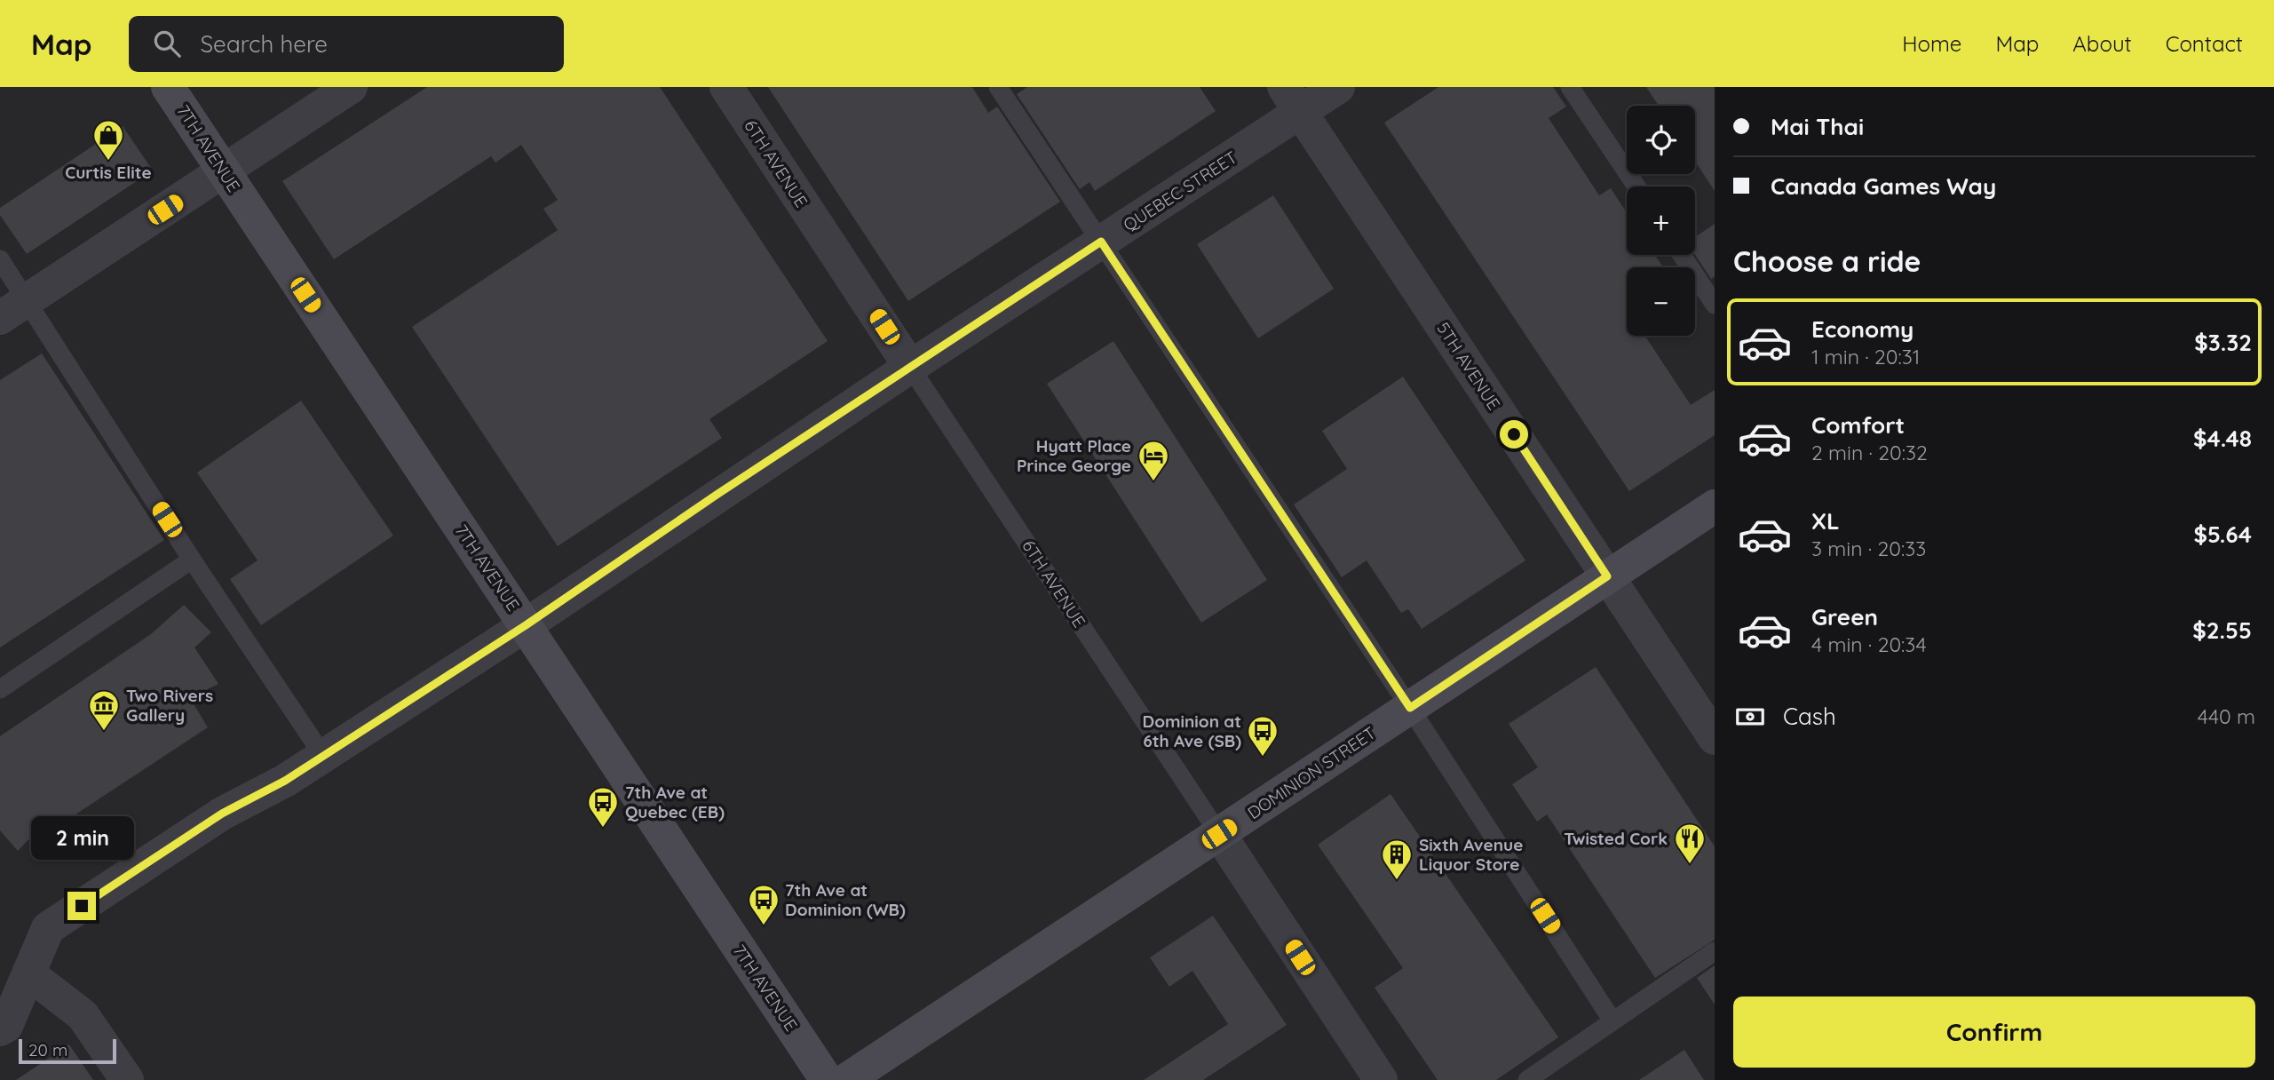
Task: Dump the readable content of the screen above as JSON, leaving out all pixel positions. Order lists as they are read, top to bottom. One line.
{"streets":{"street":["7TH AVENUE","6TH AVENUE","QUEBEC STREET","5TH AVENUE","DOMINION STREET"]},"crossings":[["7TH AVENUE","QUEBEC STREET"],["6TH AVENUE","QUEBEC STREET"],["6TH AVENUE","DOMINION STREET"],["QUEBEC STREET","5TH AVENUE"],["5TH AVENUE","DOMINION STREET"]],"places":{"shop":["Curtis Elite"],"hotel":["Hyatt Place Prince George"],"museum":["Two Rivers Gallery"],"bus stop":["Dominion at 6th Ave (SB)","7th Ave at Quebec (EB)","7th Ave at Dominion (WB)"],"restaurant":["Twisted Cork"],"building":["Sixth Avenue Liquor Store"]},"scale_bar":"20 m","page":{"header":"Map","search":"Search here","nav":["Home","Map","About","Contact"],"banner":["Mai Thai","Canada Games Way"],"map_buttons":["+","−"],"heading":"Choose a ride","list":[{"name":"Economy","note":"1 min · 20:31","value":"$3.32"},{"name":"Comfort","note":"2 min · 20:32","value":"$4.48"},{"name":"XL","note":"3 min · 20:33","value":"$5.64"},{"name":"Green","note":"4 min · 20:34","value":"$2.55"}],"pay":["Cash","440 m"],"bubble":"2 min","buttons":"Confirm","scale":"20 m"}}
